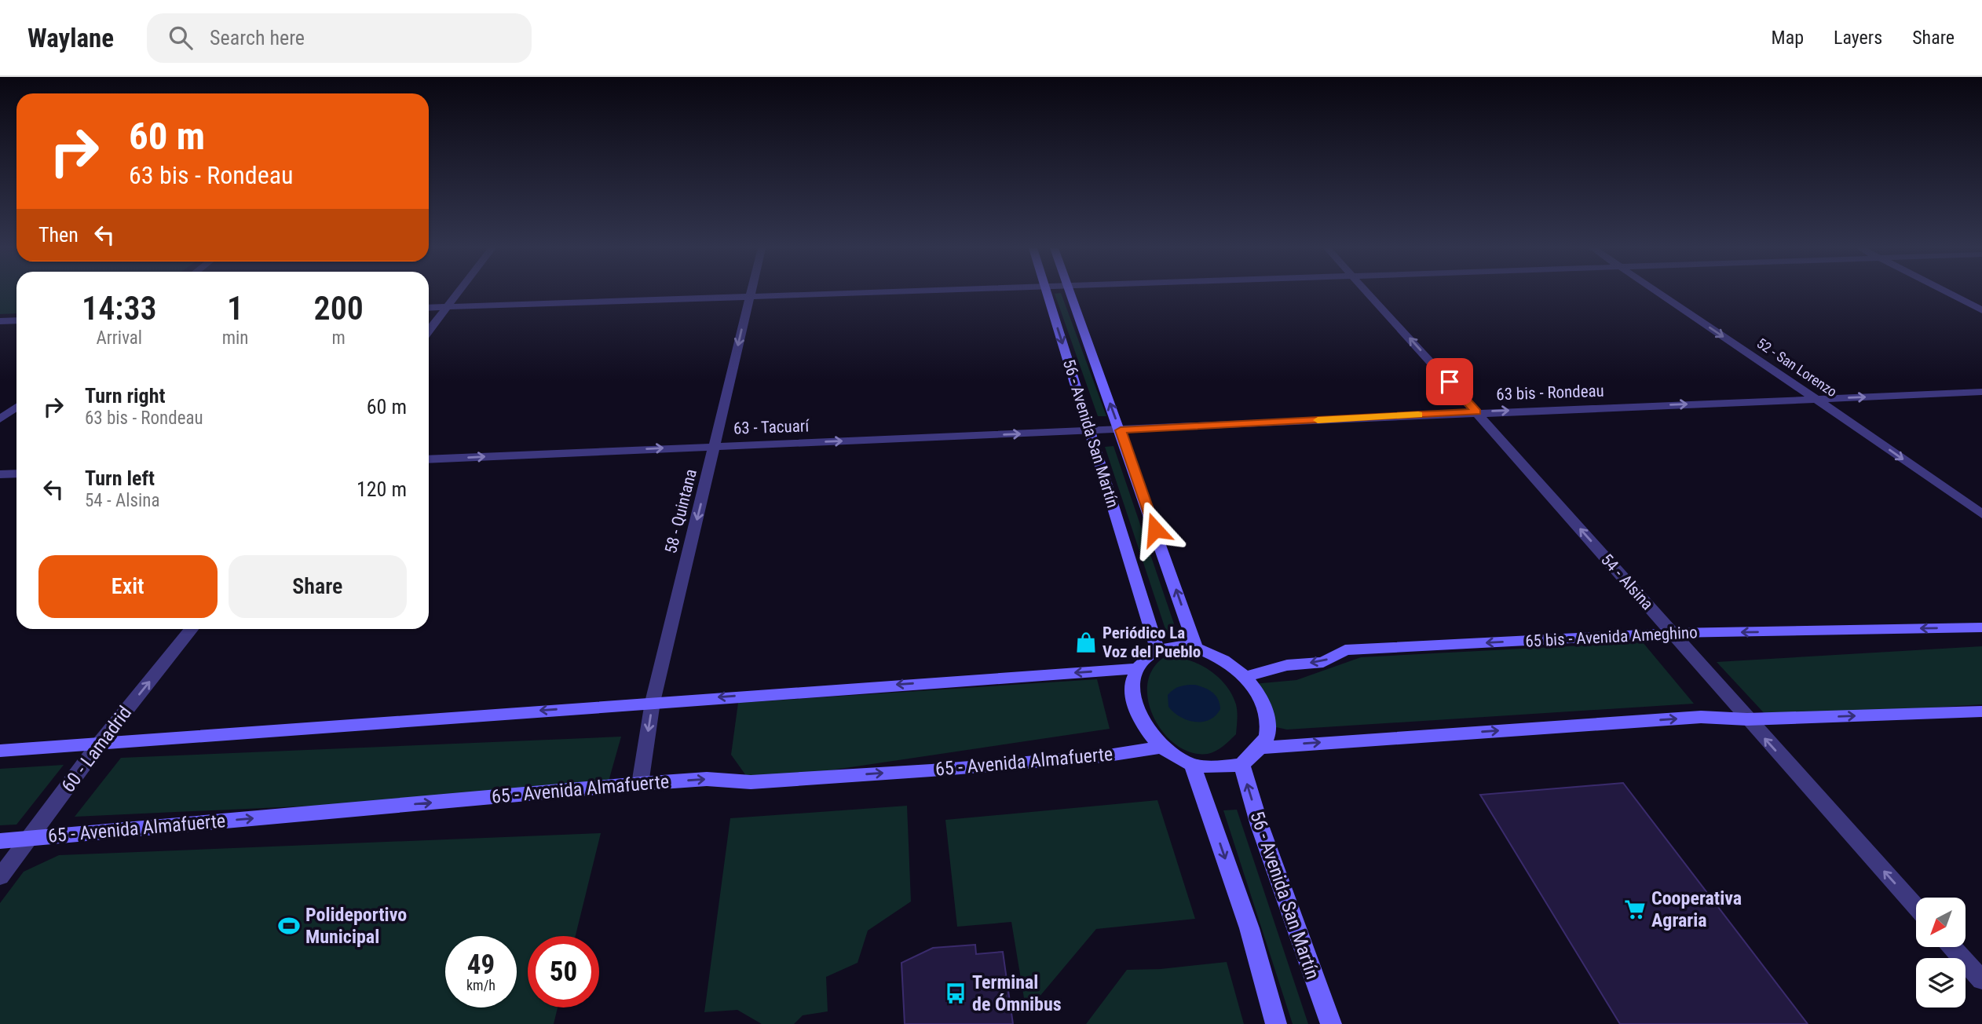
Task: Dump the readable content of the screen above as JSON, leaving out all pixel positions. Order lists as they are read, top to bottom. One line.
{"streets":{"main road":["56 - Avenida San Martín","65 bis - Avenida Ameghino","65 - Avenida Almafuerte"],"street":["52 - San Lorenzo","63 bis - Rondeau","63 - Tacuarí","58 - Quintana","54 - Alsina","60 - Lamadrid"]},"crossings":[["52 - San Lorenzo","63 bis - Rondeau"],["63 bis - Rondeau","63 - Tacuarí"],["63 bis - Rondeau","56 - Avenida San Martín"],["63 bis - Rondeau","54 - Alsina"],["63 - Tacuarí","56 - Avenida San Martín"],["63 - Tacuarí","58 - Quintana"],["56 - Avenida San Martín","65 bis - Avenida Ameghino"],["56 - Avenida San Martín","65 - Avenida Almafuerte"],["58 - Quintana","65 - Avenida Almafuerte"],["54 - Alsina","65 bis - Avenida Ameghino"],["65 bis - Avenida Ameghino","65 - Avenida Almafuerte"],["60 - Lamadrid","65 - Avenida Almafuerte"]],"one_way":["52 - San Lorenzo","63 bis - Rondeau","63 - Tacuarí","58 - Quintana","54 - Alsina","60 - Lamadrid"],"places":{"shop":["Periódico La Voz del Pueblo"],"supermarket":["Cooperativa Agraria"],"sports":["Polideportivo Municipal"],"bus stop":["Terminal de Ómnibus"]},"north":"bottom left","page":{"header":"Waylane","search":"Search here","nav":["Map","Layers","Share"],"turn":["60 m","63 bis - Rondeau"],"then":"Then","eta":["14:33","Arrival","1","min","200","m"],"list":[{"name":"Turn right","note":"63 bis - Rondeau","value":"60 m"},{"name":"Turn left","note":"54 - Alsina","value":"120 m"}],"buttons":["Exit","Share"],"speed":"49 km/h","limit":"50"}}
